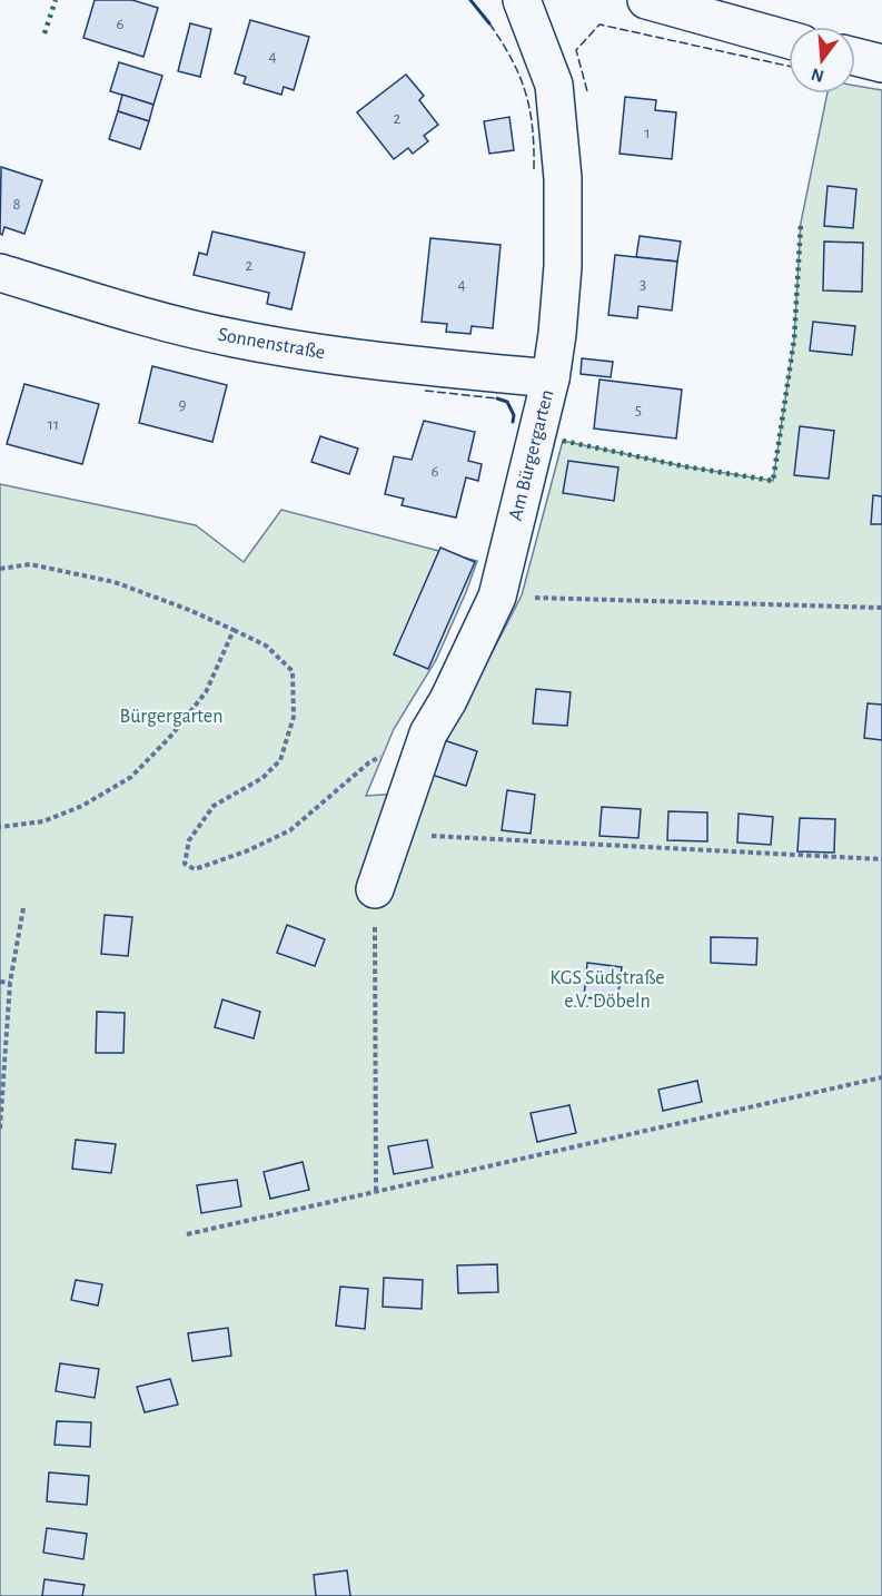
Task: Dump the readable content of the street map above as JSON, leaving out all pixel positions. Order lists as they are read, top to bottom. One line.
{"streets":{"street":["Sonnenstraße","Am Bürgergarten"]},"crossings":[["Sonnenstraße","Am Bürgergarten"]],"parks":["Bürgergarten","KGS Südstraße e.V. Döbeln"],"house_numbers":["6","4","2","1","8","2","4","3","9","5","11","6"],"north":"bottom"}
